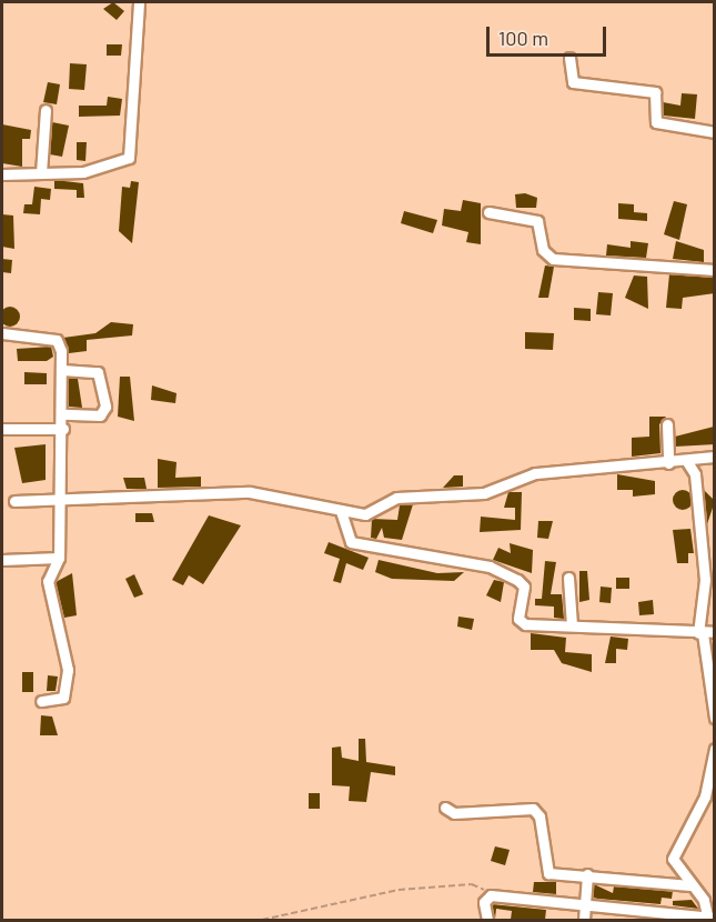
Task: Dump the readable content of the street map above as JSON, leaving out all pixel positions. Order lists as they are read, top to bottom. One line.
{"scale_bar":"100 m"}
